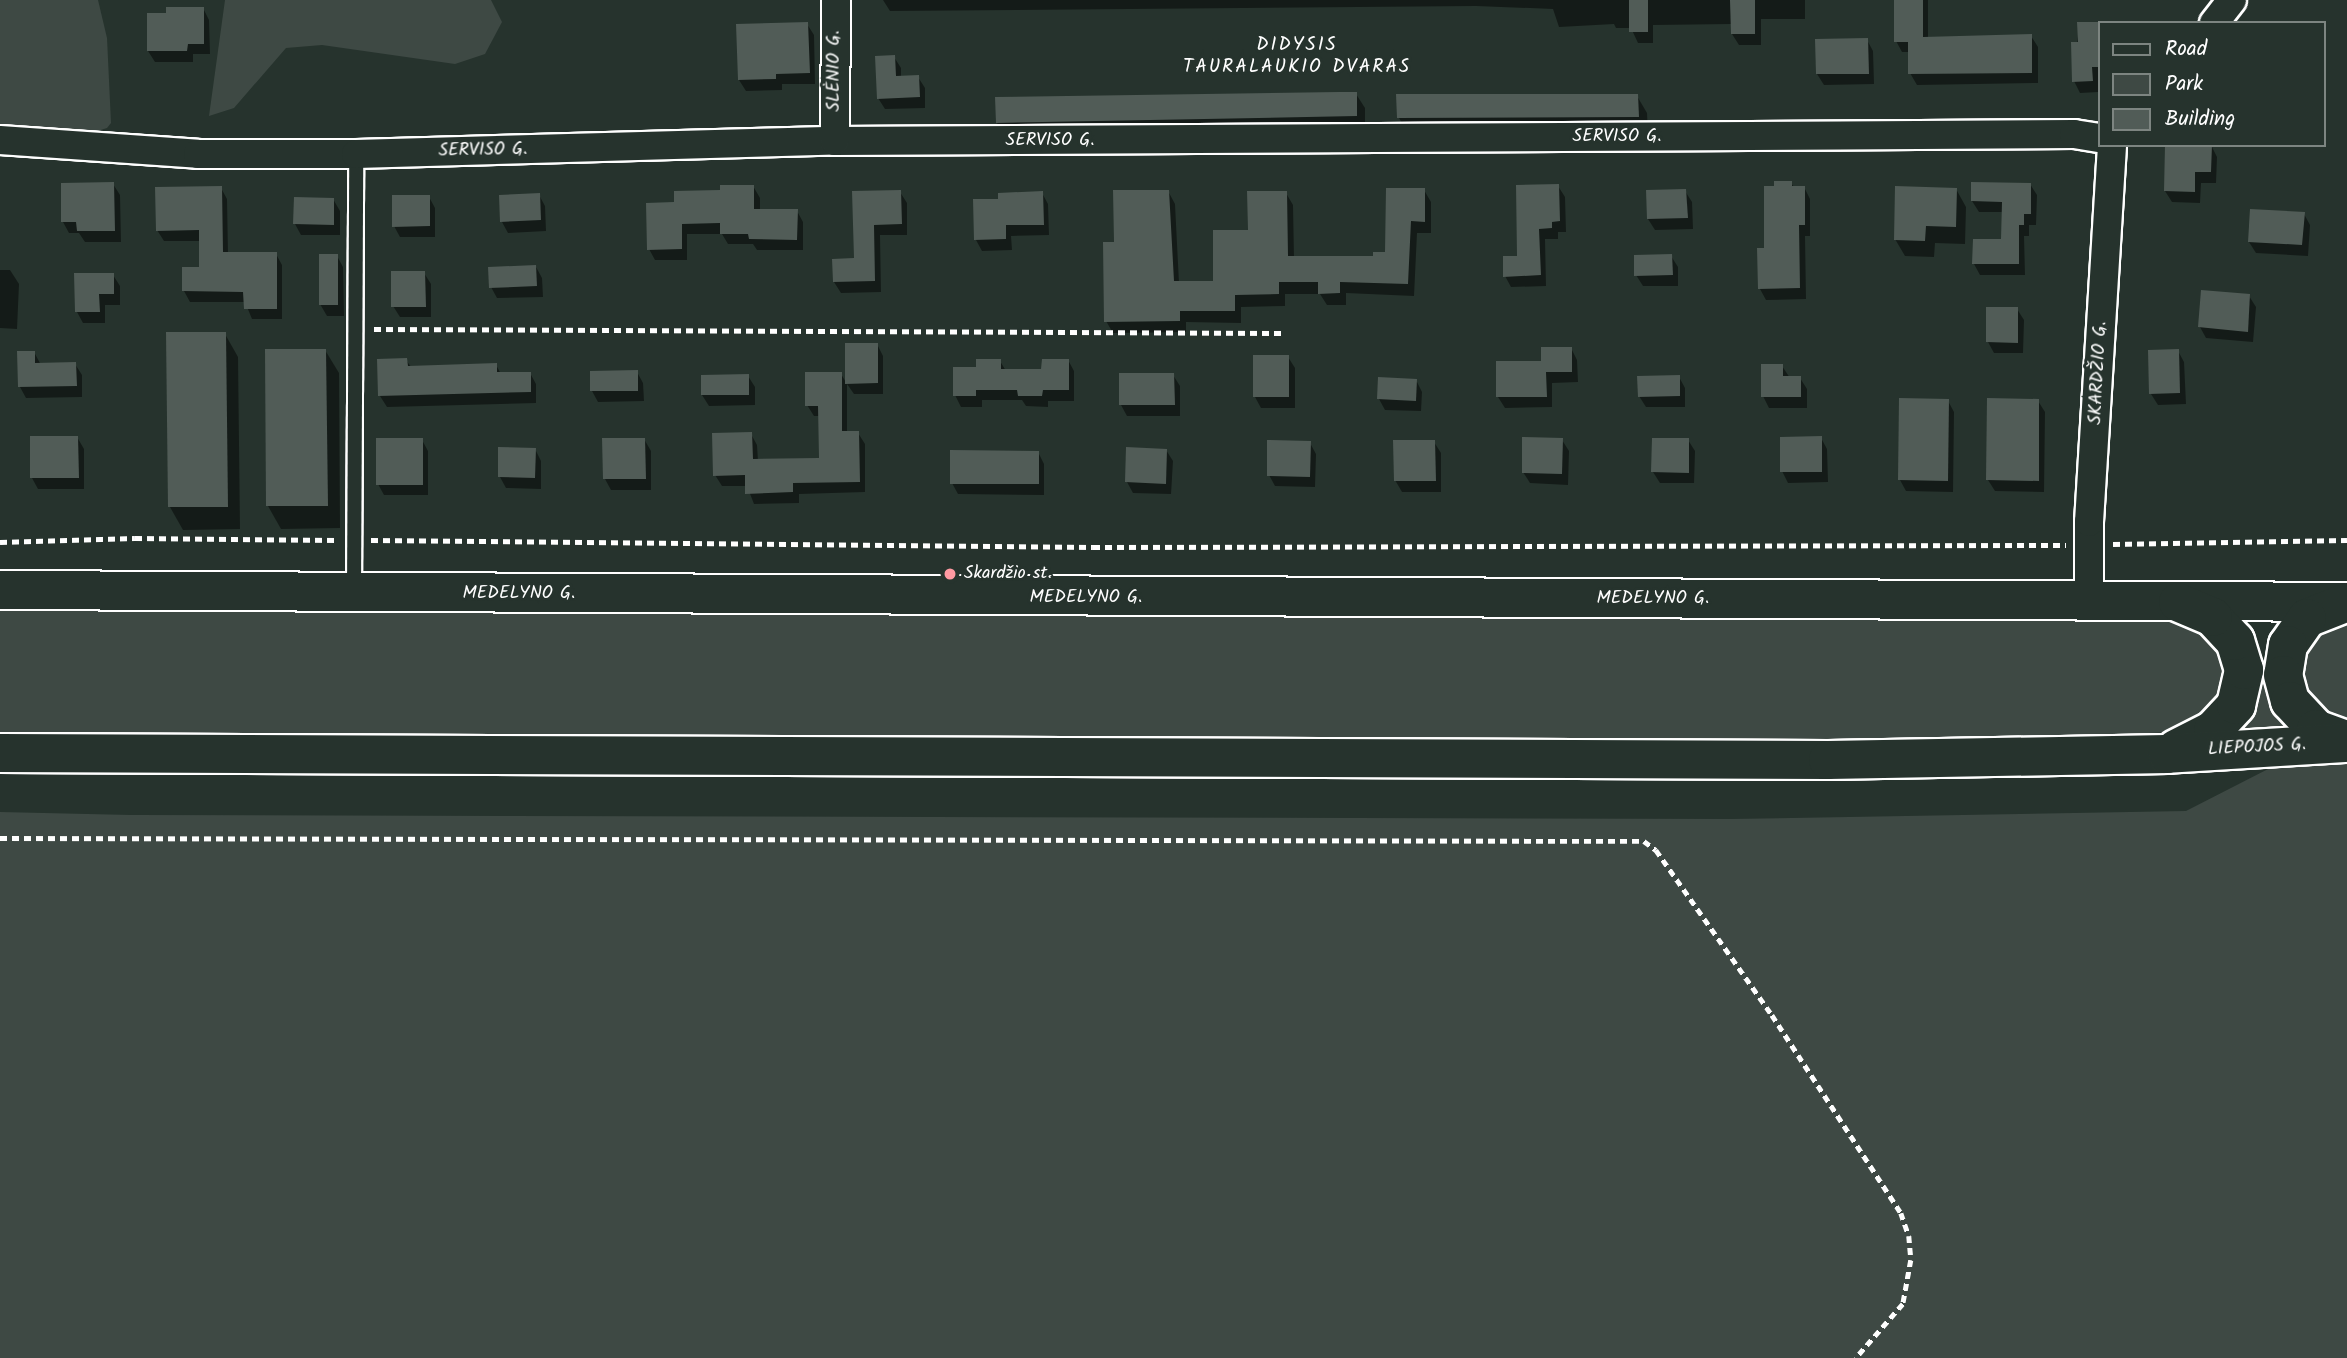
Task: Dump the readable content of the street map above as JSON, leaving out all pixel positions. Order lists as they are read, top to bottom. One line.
{"streets":{"main road":["MEDELYNO G.","LIEPOJOS G."],"street":["SLĖNIO G.","SERVISO G.","SKARDŽIO G."]},"crossings":[["SLĖNIO G.","SERVISO G."],["SKARDŽIO G.","MEDELYNO G."]],"districts":["DIDYSIS TAURALAUKIO DVARAS"],"places":["Skardžio st."],"legend":["Road","Park","Building"]}
